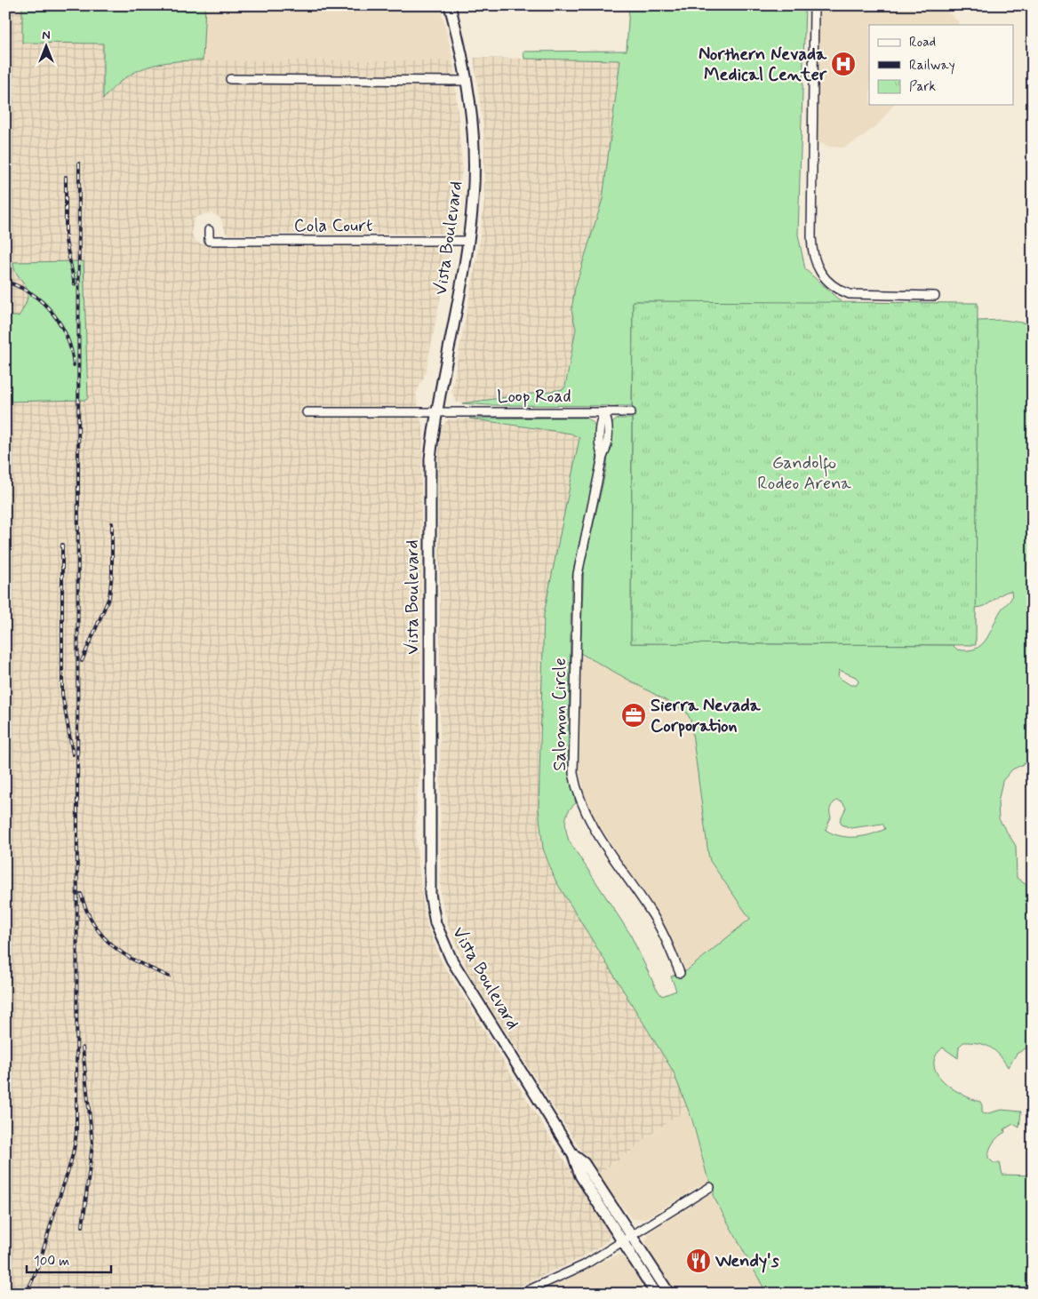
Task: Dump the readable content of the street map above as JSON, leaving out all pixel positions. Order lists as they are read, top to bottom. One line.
{"streets":{"main road":["Vista Boulevard"],"street":["Cola Court","Loop Road","Salomon Circle"]},"crossings":[["Cola Court","Vista Boulevard"],["Vista Boulevard","Loop Road"],["Loop Road","Salomon Circle"]],"parks":["Gandolfo Rodeo Arena"],"places":{"hospital":["Northern Nevada Medical Center"],"office":["Sierra Nevada Corporation"],"restaurant":["Wendy's"]},"legend":["Road","Railway","Park"],"scale_bar":"100 m","north":"top"}
